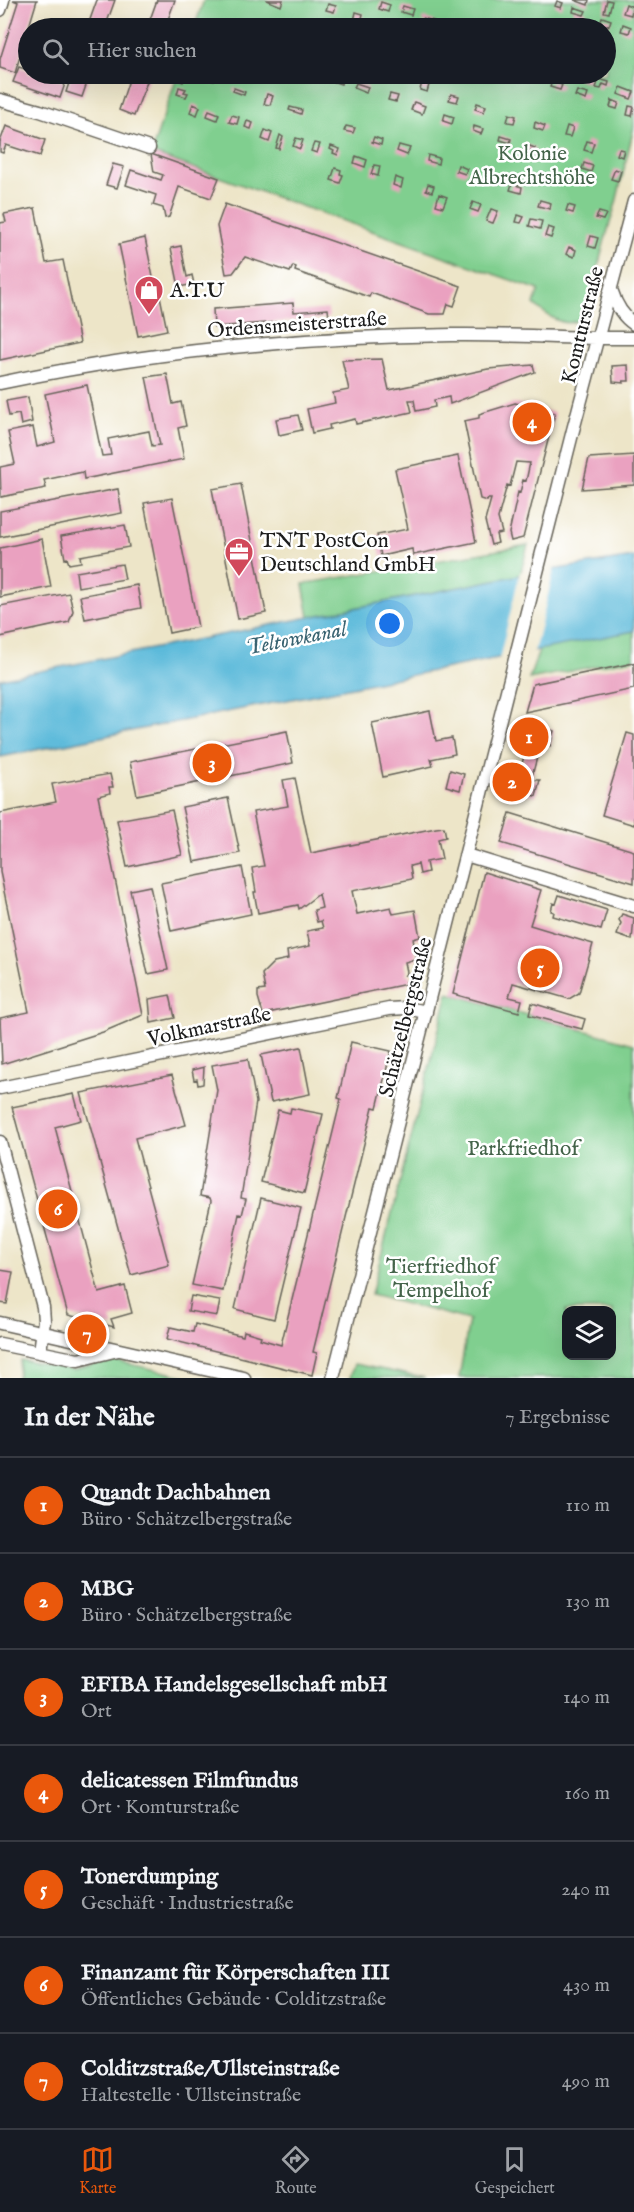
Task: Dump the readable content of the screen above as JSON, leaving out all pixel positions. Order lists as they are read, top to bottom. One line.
{"streets":{"street":["Ordensmeisterstraße","Komturstraße","Schätzelbergstraße","Volkmarstraße"]},"crossings":[["Ordensmeisterstraße","Komturstraße"],["Komturstraße","Schätzelbergstraße"],["Schätzelbergstraße","Volkmarstraße"]],"water":["Teltowkanal"],"parks":["Kolonie Albrechtshöhe","Parkfriedhof","Tierfriedhof Tempelhof"],"places":{"shop":["A.T.U"],"office":["TNT PostCon Deutschland GmbH"]},"page":{"search":"Hier suchen","pins":["4","1","3","2","5","6","7"],"heading":["In der Nähe","7 Ergebnisse"],"list":[{"mark":"1","name":"Quandt Dachbahnen","note":"Büro · Schätzelbergstraße","value":"110 m"},{"mark":"2","name":"MBG","note":"Büro · Schätzelbergstraße","value":"130 m"},{"mark":"3","name":"EFIBA Handelsgesellschaft mbH","note":"Ort","value":"140 m"},{"mark":"4","name":"delicatessen Filmfundus","note":"Ort · Komturstraße","value":"160 m"},{"mark":"5","name":"Tonerdumping","note":"Geschäft · Industriestraße","value":"240 m"},{"mark":"6","name":"Finanzamt für Körperschaften III","note":"Öffentliches Gebäude · Colditzstraße","value":"430 m"},{"mark":"7","name":"Colditzstraße/Ullsteinstraße","note":"Haltestelle · Ullsteinstraße","value":"490 m"}],"nav":["Karte","Route","Gespeichert"]}}
